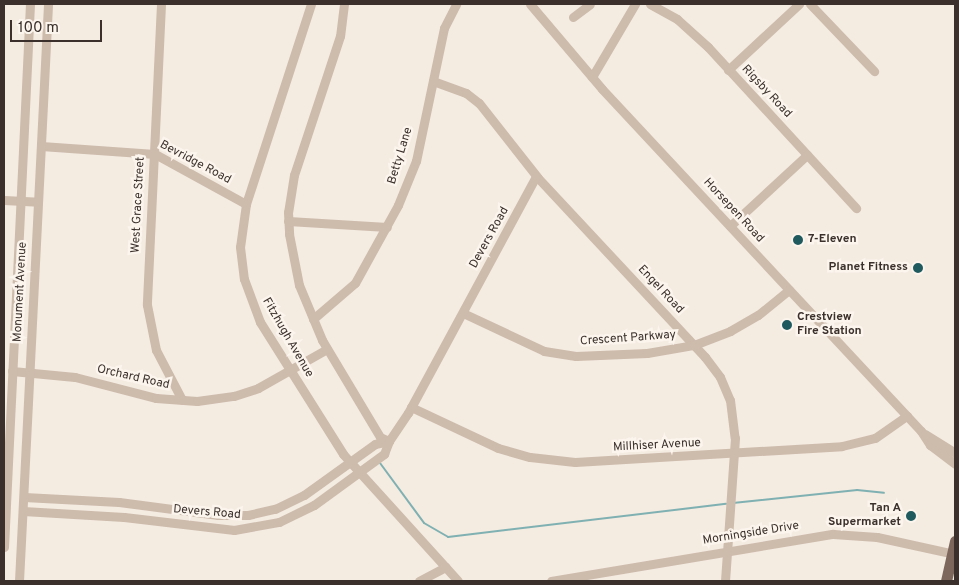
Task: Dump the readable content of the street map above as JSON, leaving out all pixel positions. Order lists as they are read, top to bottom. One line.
{"streets":{"street":["Rigsby Road","Betty Lane","Bevridge Road","West Grace Street","Horsepen Road","Devers Road","Engel Road","Monument Avenue","Fitzhugh Avenue","Crescent Parkway","Orchard Road","Millhiser Avenue","Morningside Drive"]},"crossings":[["Betty Lane","Engel Road"],["Bevridge Road","West Grace Street"],["Bevridge Road","Monument Avenue"],["Bevridge Road","Fitzhugh Avenue"],["West Grace Street","Orchard Road"],["Horsepen Road","Crescent Parkway"],["Horsepen Road","Millhiser Avenue"],["Devers Road","Engel Road"],["Devers Road","Monument Avenue"],["Devers Road","Fitzhugh Avenue"],["Devers Road","Crescent Parkway"],["Devers Road","Millhiser Avenue"],["Engel Road","Crescent Parkway"],["Engel Road","Millhiser Avenue"],["Engel Road","Morningside Drive"],["Monument Avenue","Orchard Road"],["Fitzhugh Avenue","Orchard Road"]],"places":["7-Eleven","Planet Fitness","Crestview Fire Station","Tan A Supermarket"],"scale_bar":"100 m"}
